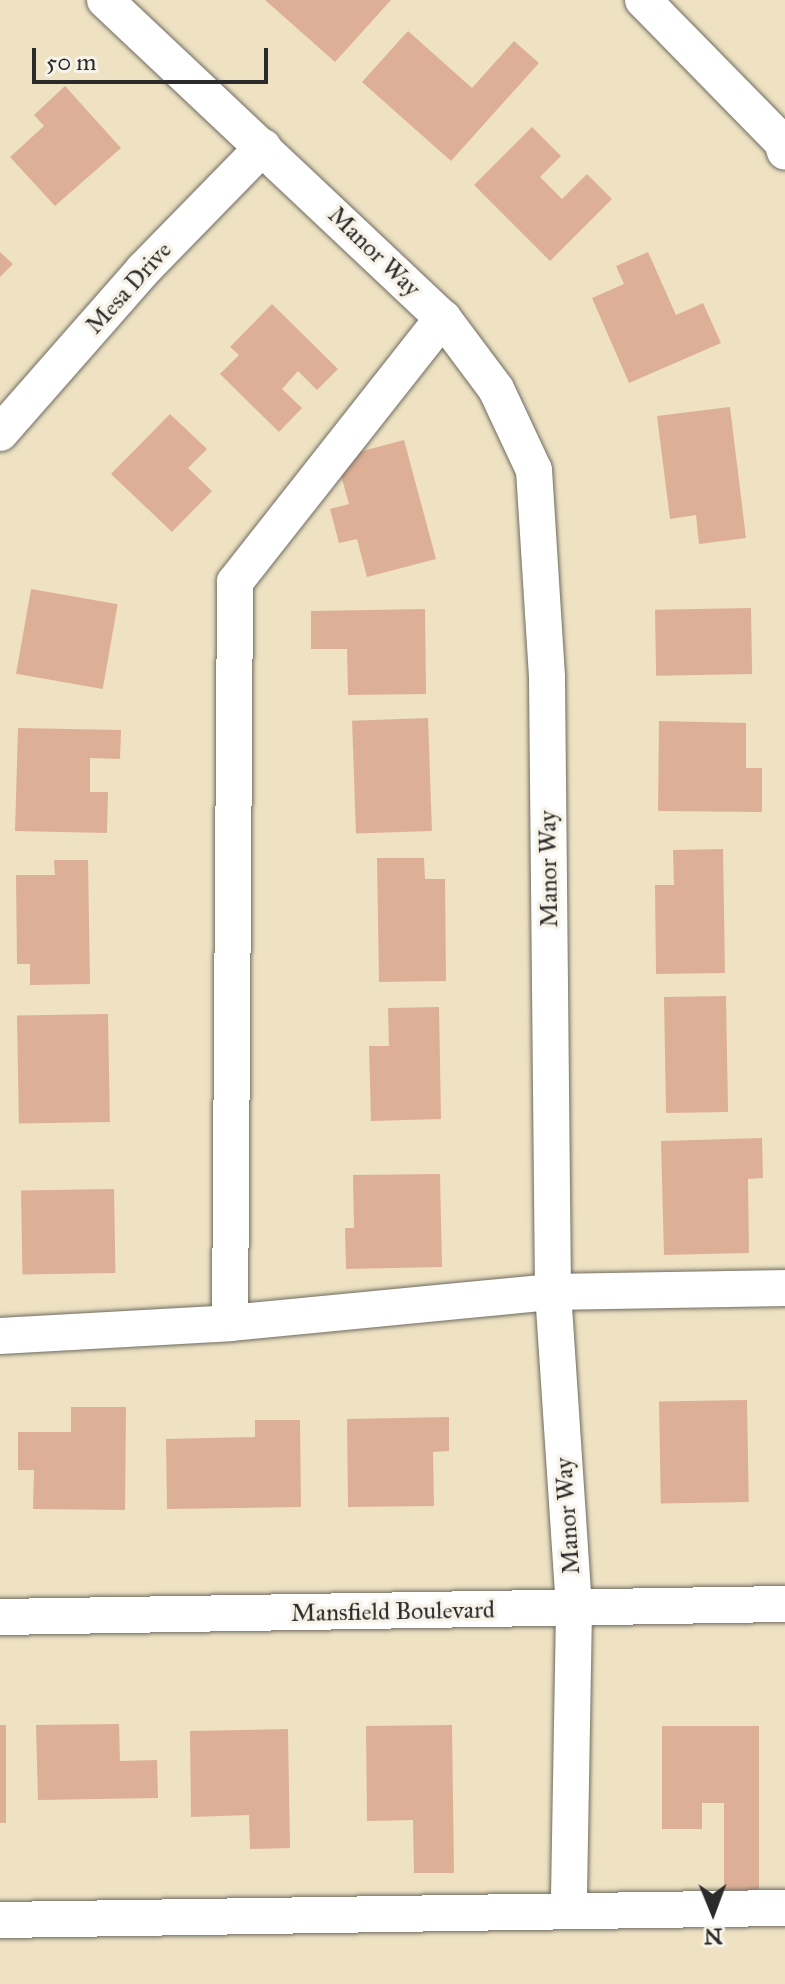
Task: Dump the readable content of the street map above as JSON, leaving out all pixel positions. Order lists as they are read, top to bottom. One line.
{"streets":{"street":["Manor Way","Mesa Drive","Mansfield Boulevard"]},"crossings":[["Manor Way","Mesa Drive"],["Manor Way","Mansfield Boulevard"]],"scale_bar":"50 m","north":"bottom"}
